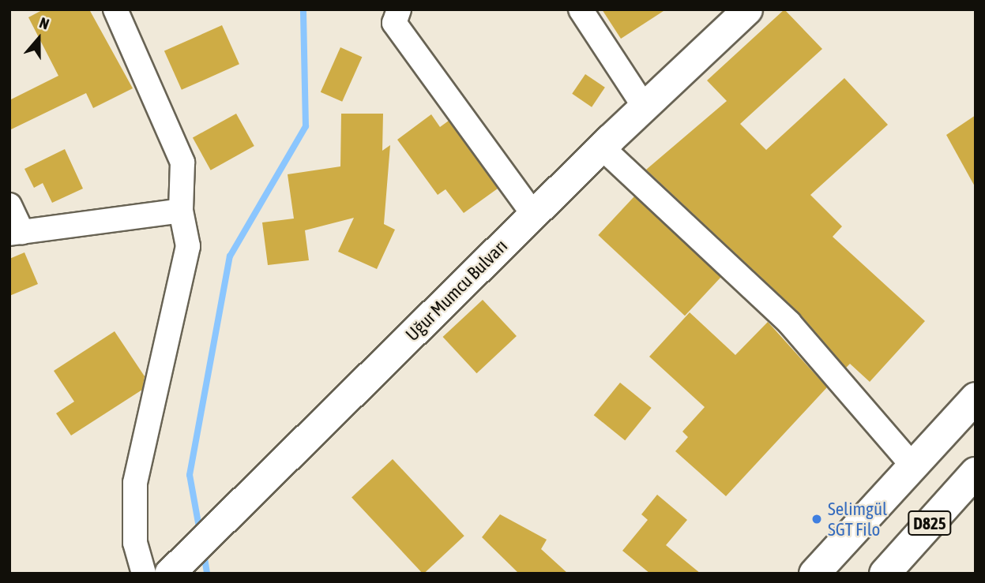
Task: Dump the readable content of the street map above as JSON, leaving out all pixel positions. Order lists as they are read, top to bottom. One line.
{"streets":{"highway":["D825"],"street":["Uğur Mumcu Bulvarı"]},"places":["Selimgül SGT Filo"],"north":"top"}
